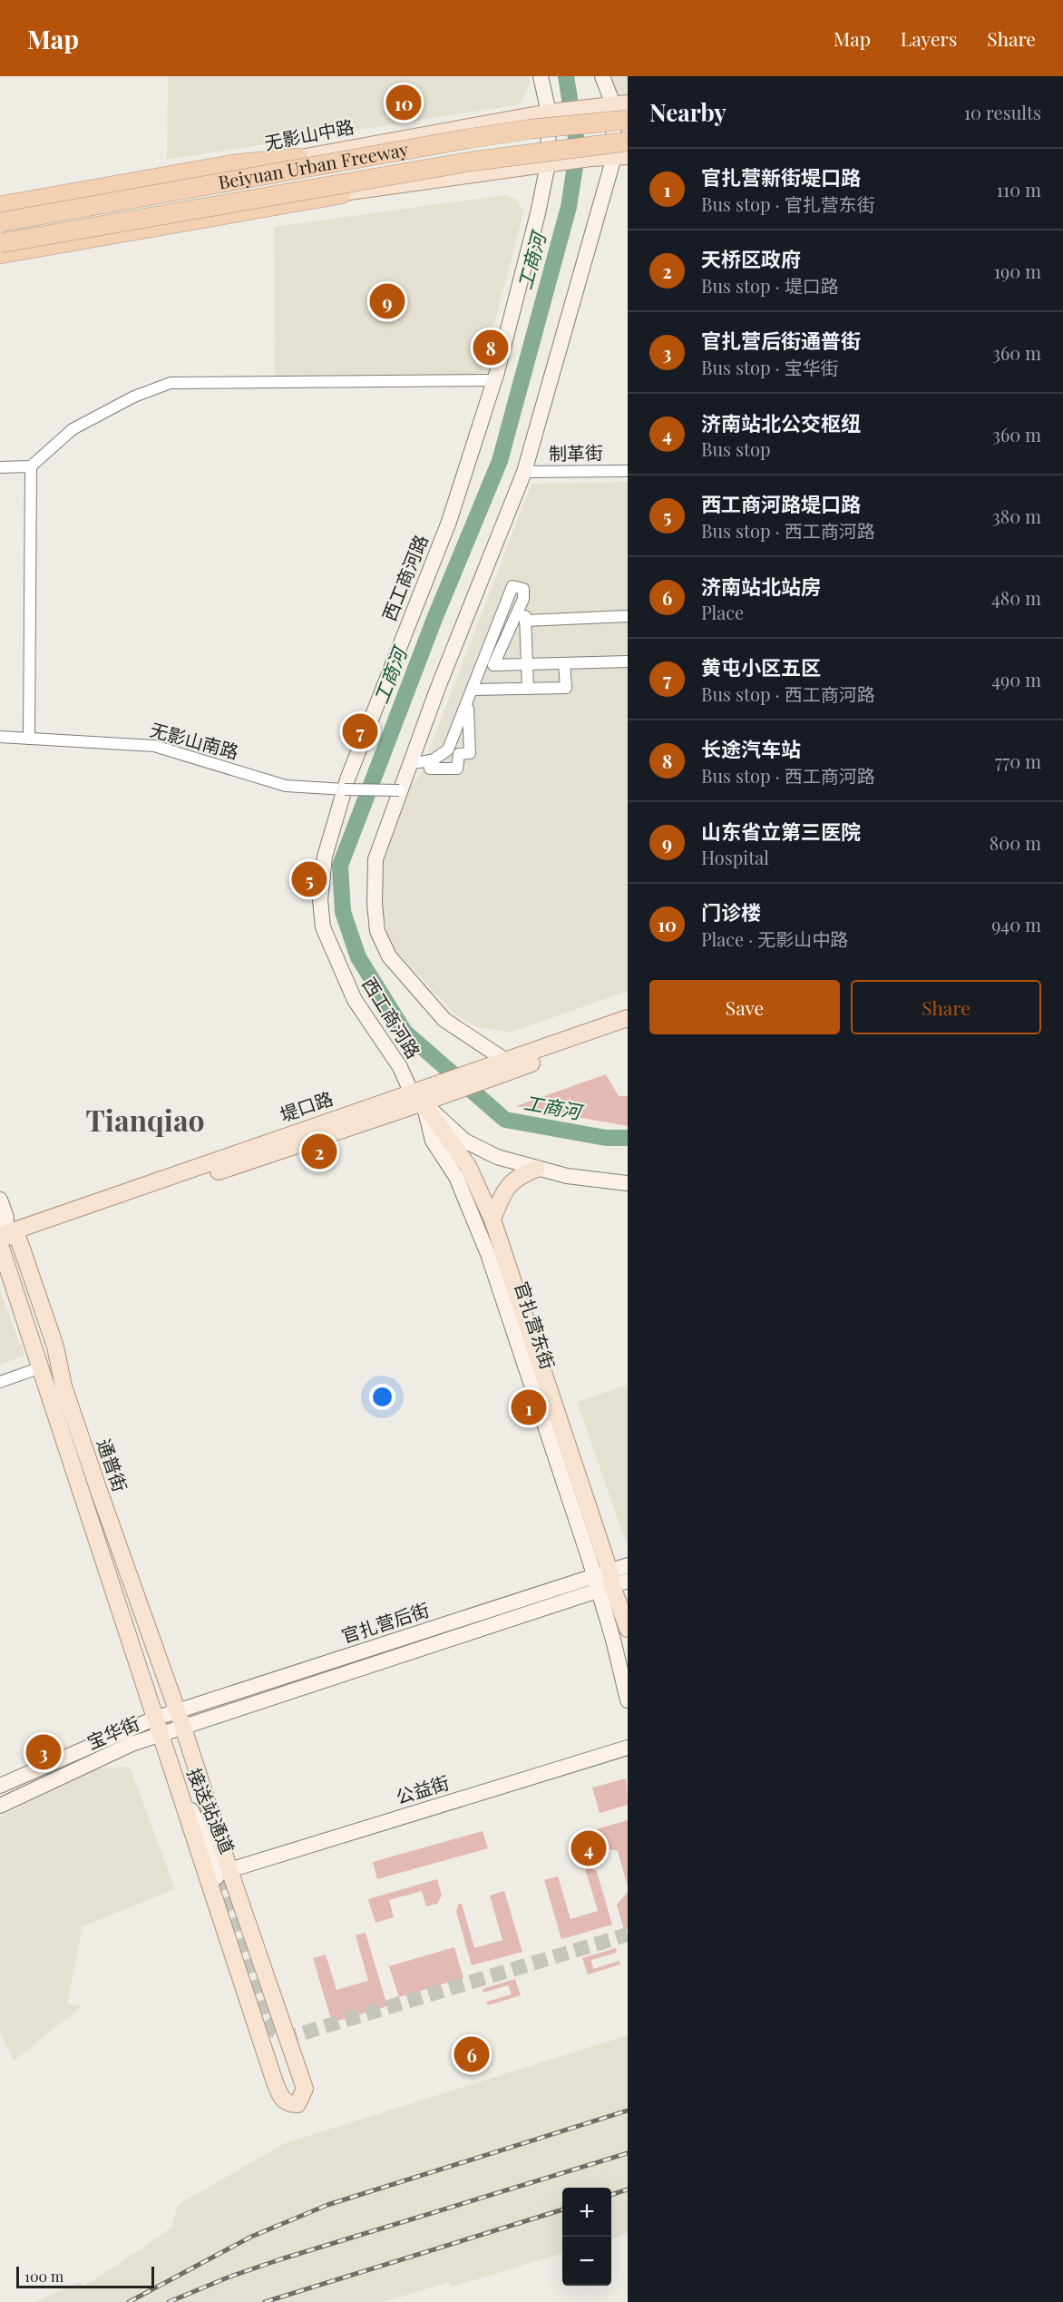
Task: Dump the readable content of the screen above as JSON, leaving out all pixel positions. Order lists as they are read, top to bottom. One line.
{"streets":{"highway":["Beiyuan Urban Freeway"],"main road":["无影山中路","西工商河路","堤口路","官扎营东街","通普街","官扎营后街","宝华街","公益街","接送站通道"],"street":["制革街","无影山南路"]},"crossings":[["无影山中路","西工商河路"],["制革街","西工商河路"],["西工商河路","无影山南路"],["西工商河路","堤口路"],["西工商河路","官扎营东街"],["堤口路","官扎营东街"],["堤口路","通普街"],["官扎营东街","官扎营后街"],["通普街","官扎营后街"],["通普街","宝华街"],["通普街","公益街"],["通普街","接送站通道"],["官扎营后街","宝华街"],["公益街","接送站通道"]],"districts":["Tianqiao"],"water":["工商河"],"scale_bar":"100 m","page":{"header":"Map","nav":["Map","Layers","Share"],"heading":["Nearby","10 results"],"pins":["10","9","8","7","5","2","1","3","4","6"],"list":[{"mark":"1","name":"官扎营新街堤口路","note":"Bus stop · 官扎营东街","value":"110 m"},{"mark":"2","name":"天桥区政府","note":"Bus stop · 堤口路","value":"190 m"},{"mark":"3","name":"官扎营后街通普街","note":"Bus stop · 宝华街","value":"360 m"},{"mark":"4","name":"济南站北公交枢纽","note":"Bus stop","value":"360 m"},{"mark":"5","name":"西工商河路堤口路","note":"Bus stop · 西工商河路","value":"380 m"},{"mark":"6","name":"济南站北站房","note":"Place","value":"480 m"},{"mark":"7","name":"黄屯小区五区","note":"Bus stop · 西工商河路","value":"490 m"},{"mark":"8","name":"长途汽车站","note":"Bus stop · 西工商河路","value":"770 m"},{"mark":"9","name":"山东省立第三医院","note":"Hospital","value":"800 m"},{"mark":"10","name":"门诊楼","note":"Place · 无影山中路","value":"940 m"}],"buttons":["Save","Share"],"map_buttons":["+","−"],"scale":"100 m"}}
